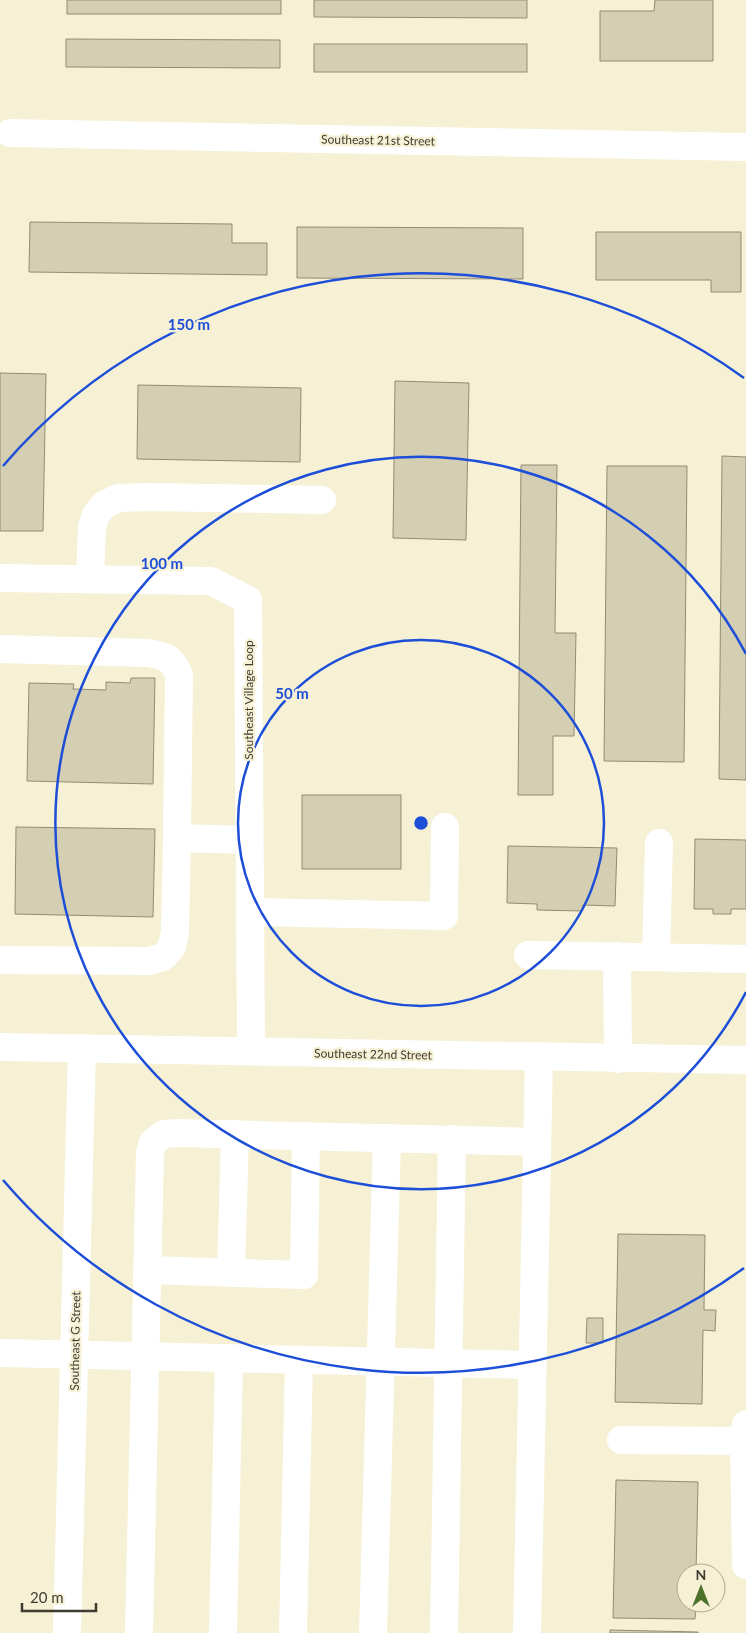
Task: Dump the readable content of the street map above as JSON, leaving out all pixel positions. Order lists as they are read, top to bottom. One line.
{"streets":{"street":["Southeast 21st Street","Southeast Village Loop","Southeast 22nd Street","Southeast G Street"]},"crossings":[["Southeast Village Loop","Southeast 22nd Street"],["Southeast 22nd Street","Southeast G Street"]],"scale_bar":"20 m","north":"top","rings":["150 m","100 m","50 m"]}
